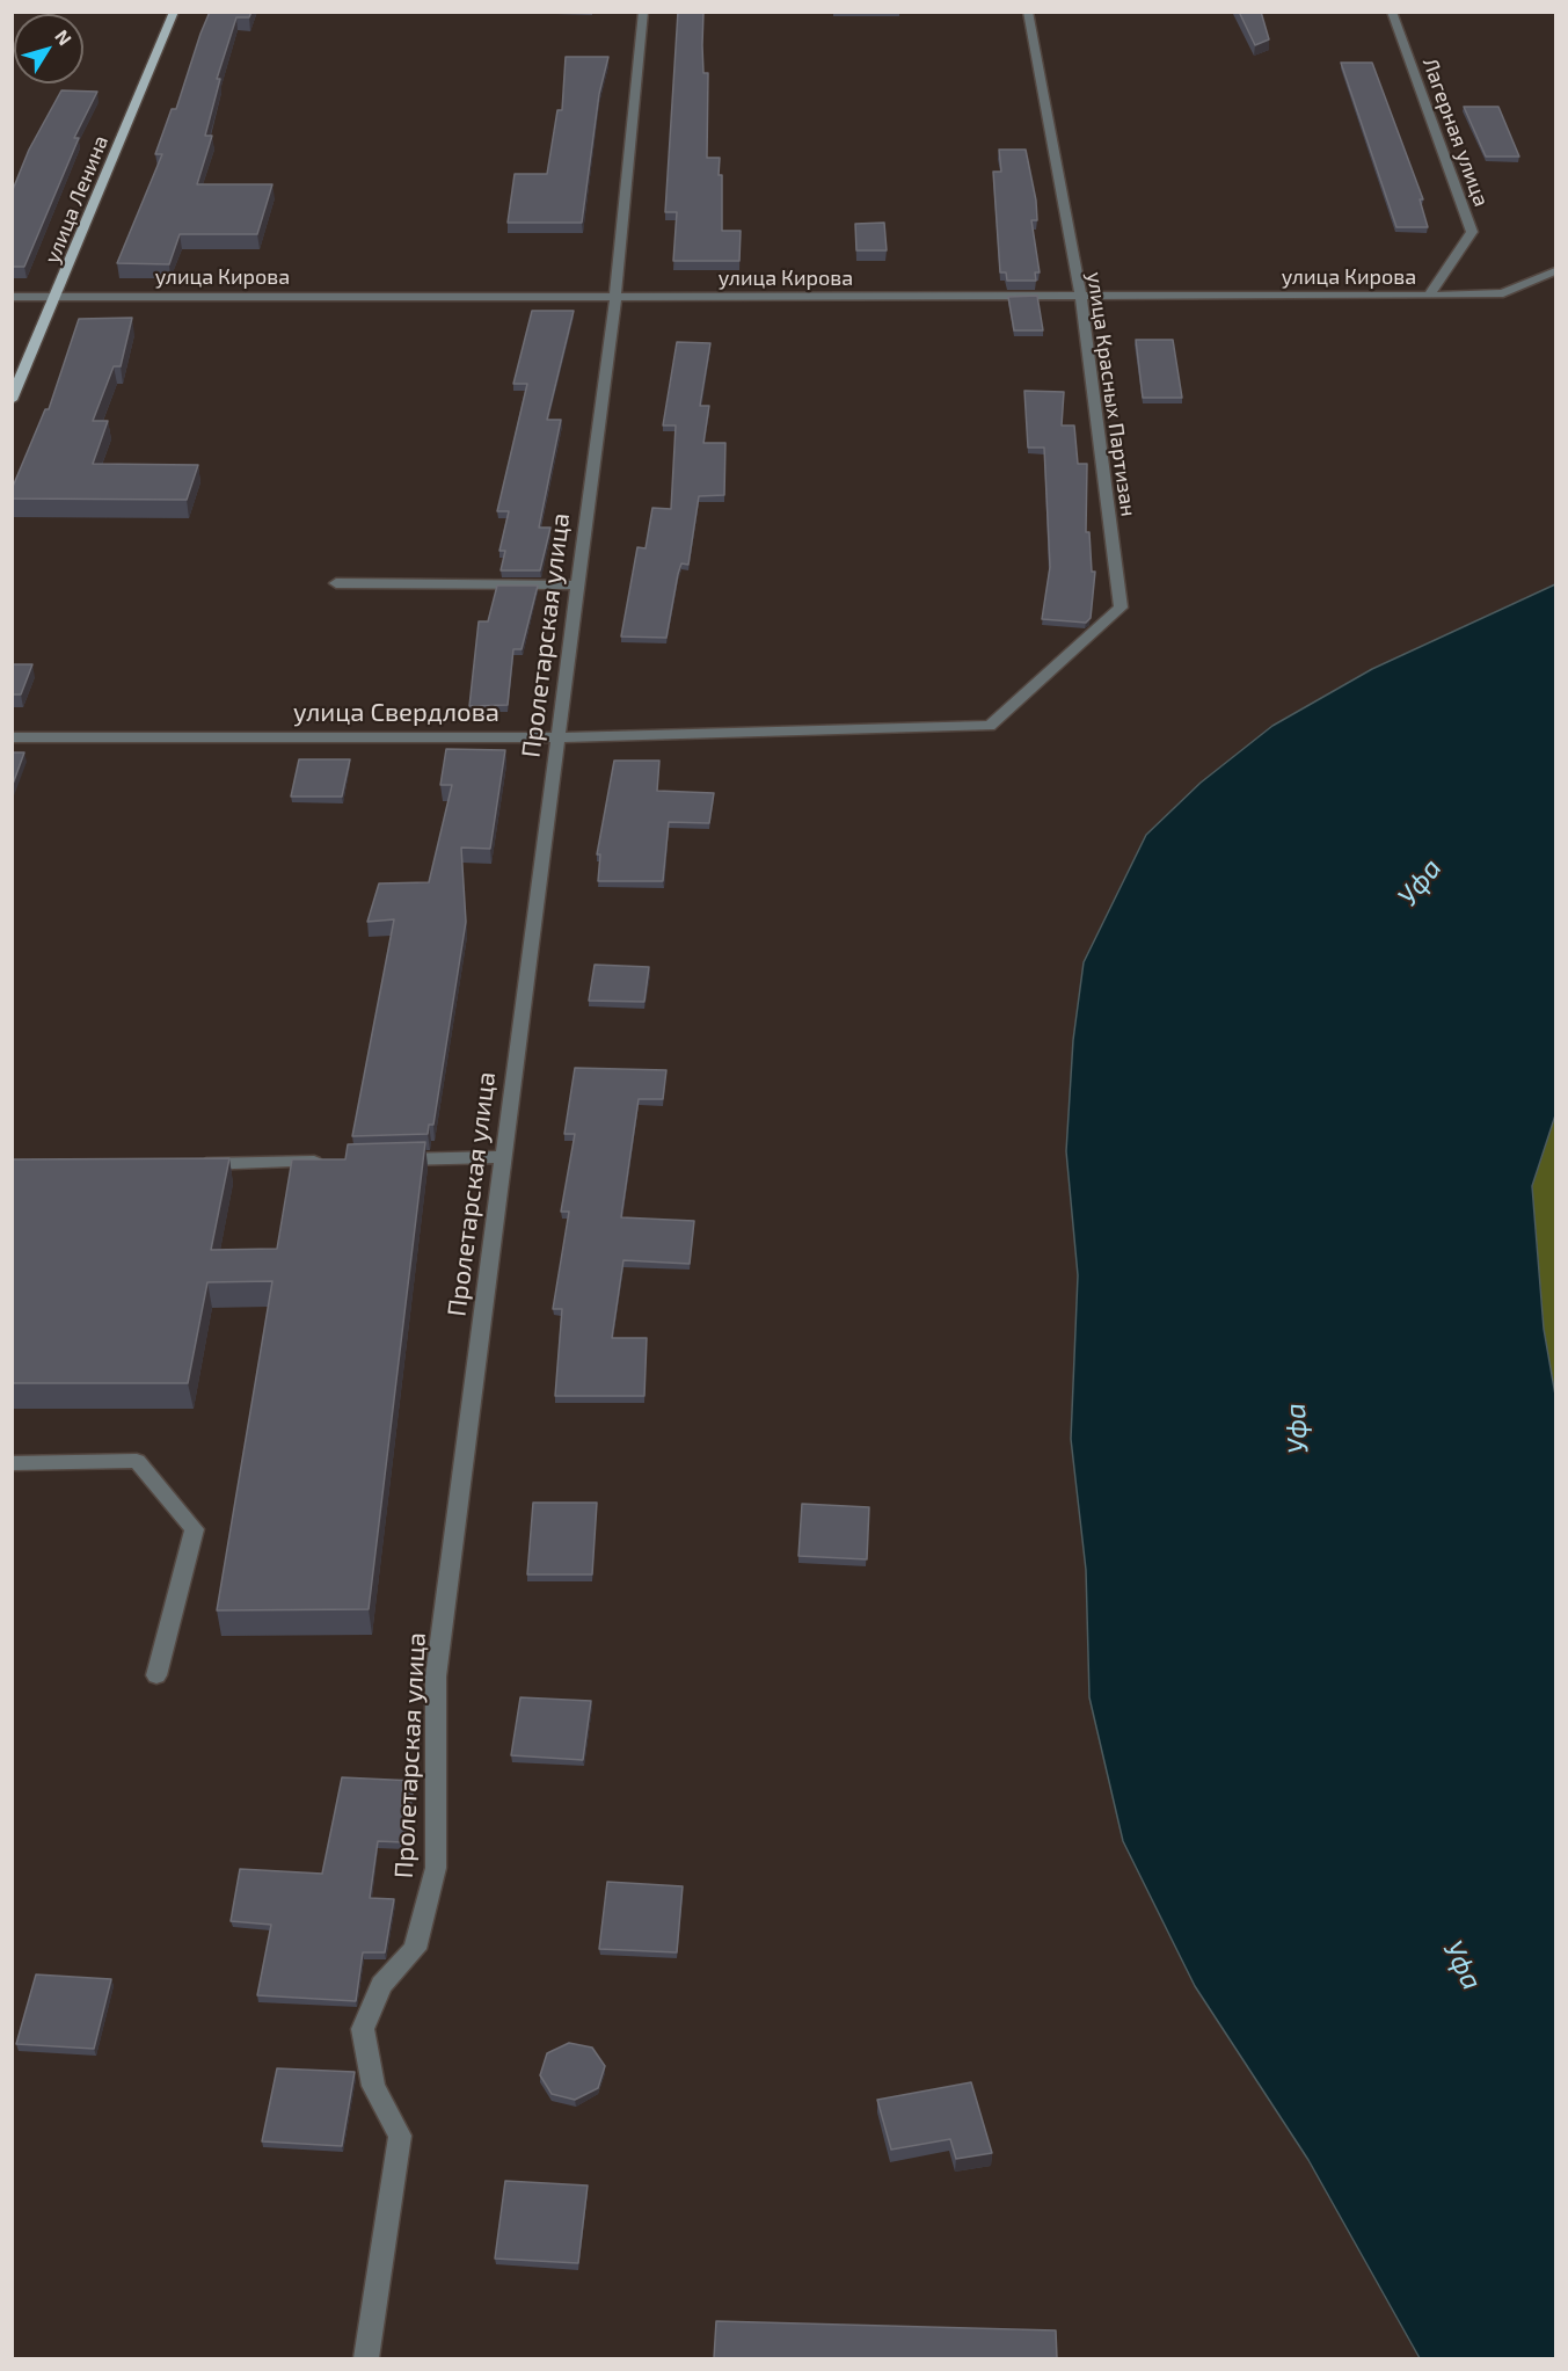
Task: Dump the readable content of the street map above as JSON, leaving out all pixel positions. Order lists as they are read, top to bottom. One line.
{"streets":{"main road":["улица Ленина"],"street":["Лагерная улица","улица Кирова","улица Красных Партизан","Пролетарская улица","улица Свердлова"]},"crossings":[["Лагерная улица","улица Кирова"],["улица Ленина","улица Кирова"],["улица Кирова","улица Красных Партизан"],["улица Кирова","Пролетарская улица"],["улица Красных Партизан","улица Свердлова"],["Пролетарская улица","улица Свердлова"]],"water":["Уфа"],"north":"top right"}
